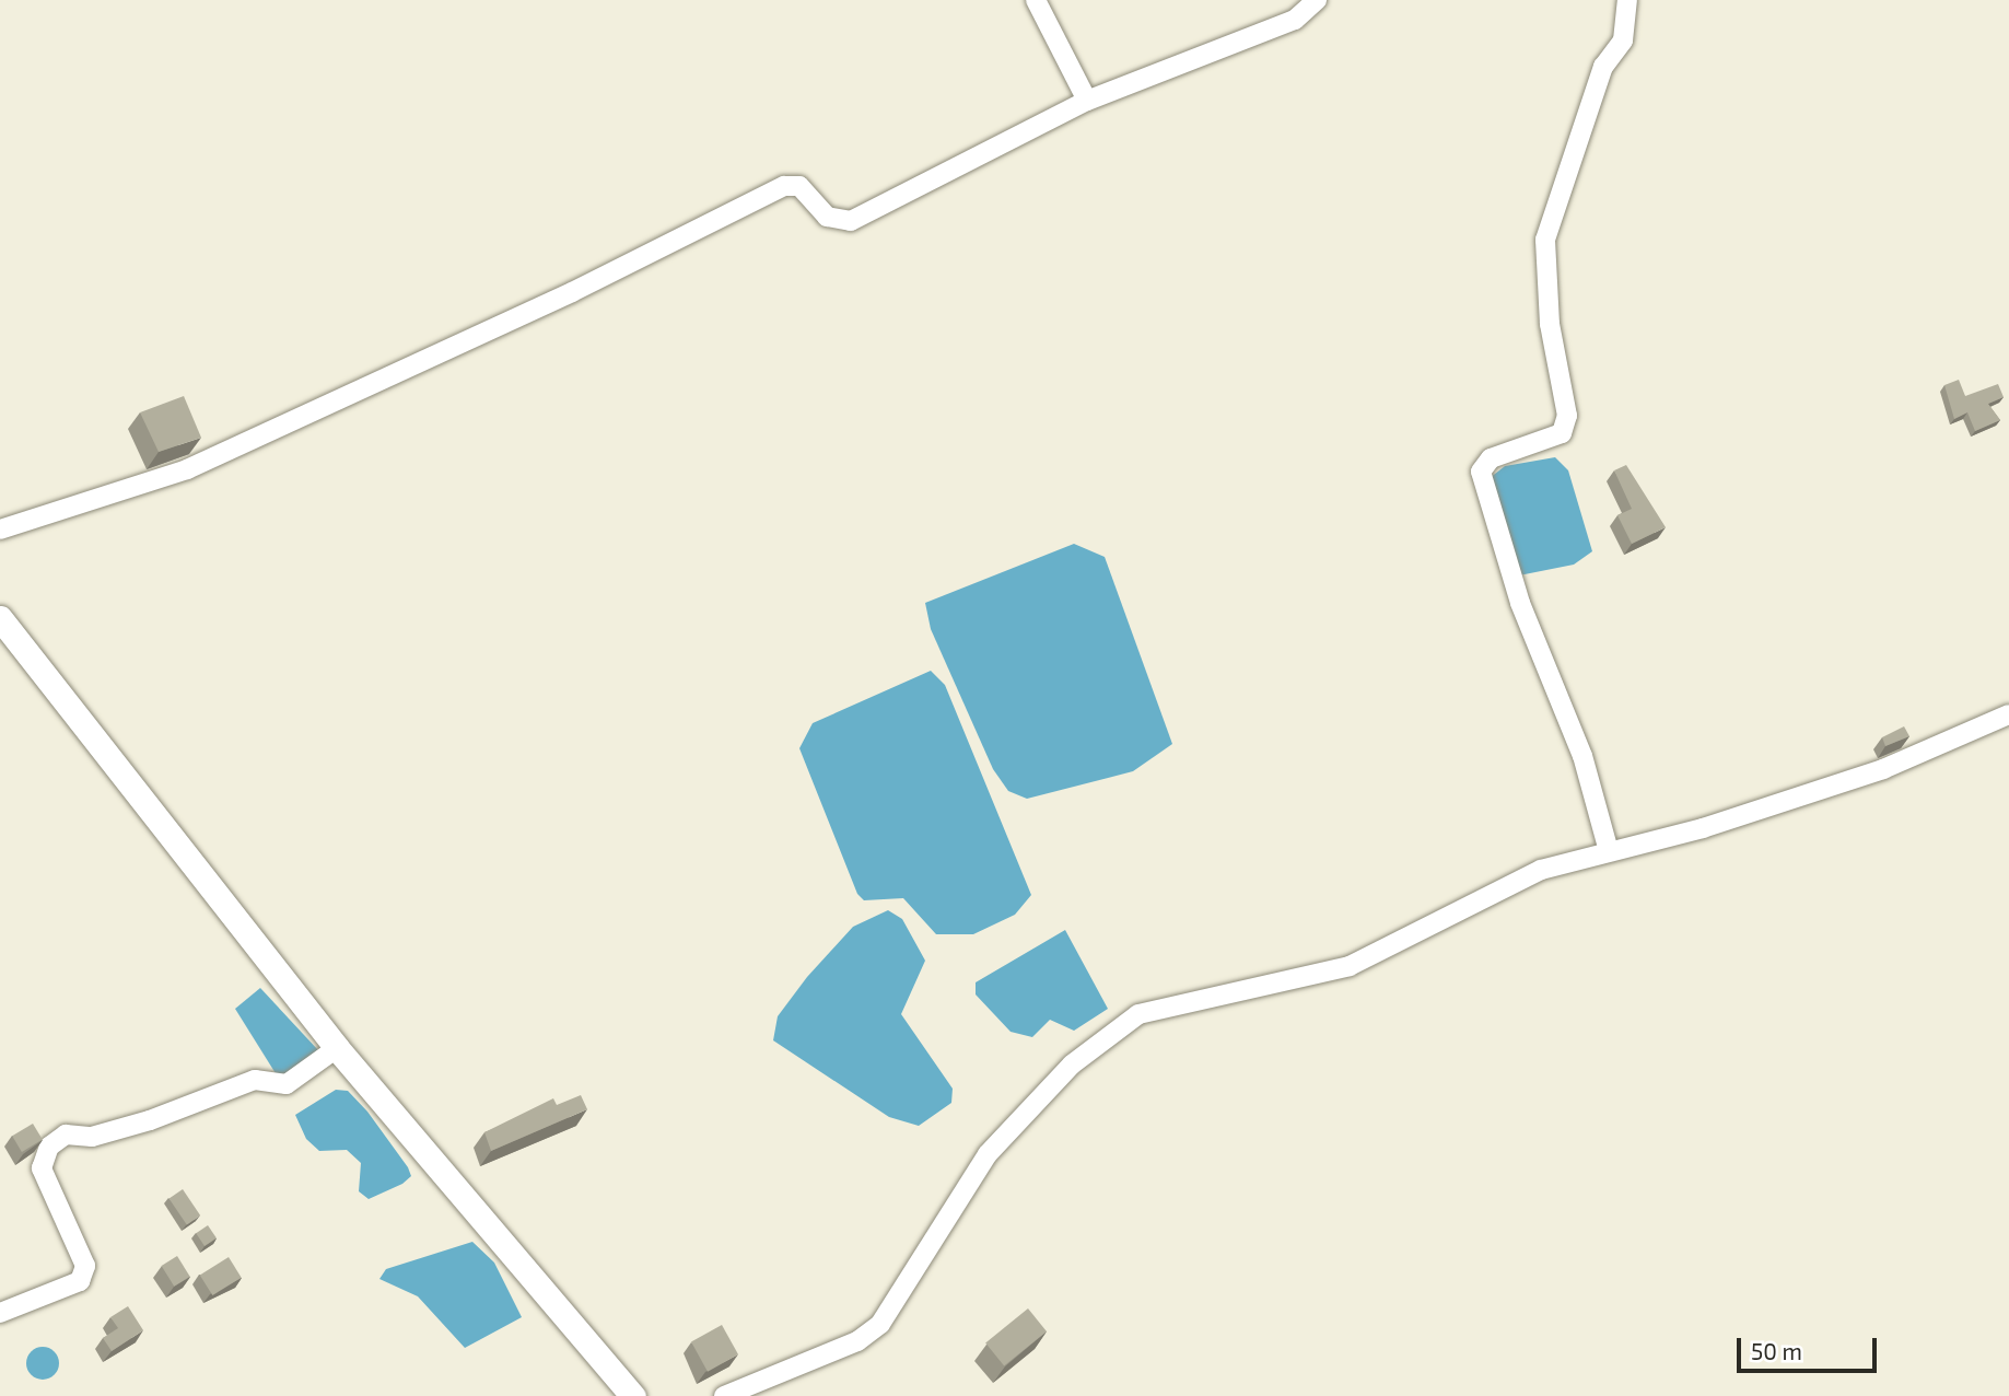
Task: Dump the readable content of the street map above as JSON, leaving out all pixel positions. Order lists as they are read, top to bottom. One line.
{"scale_bar":"50 m"}
